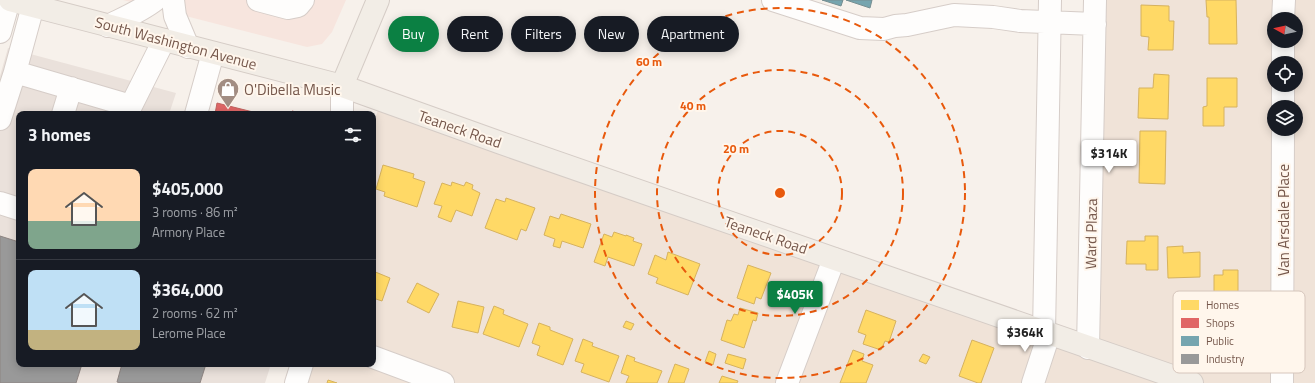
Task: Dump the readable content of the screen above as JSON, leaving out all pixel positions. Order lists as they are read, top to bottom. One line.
{"streets":{"main road":["South Washington Avenue","Teaneck Road"],"street":["Van Arsdale Place","Ward Plaza"]},"crossings":[["South Washington Avenue","Teaneck Road"],["Teaneck Road","Ward Plaza"]],"places":{"shop":["O'Dibella Music"]},"legend":["Homes","Shops","Public","Industry"],"north":"left","page":{"chip":["Buy","Rent","Filters","New","Apartment"],"heading":"3 homes","price":["$314K","$405K","$364K"],"list":[{"name":"$405,000","note":"3 rooms · 86 m² · Armory Place"},{"name":"$364,000","note":"2 rooms · 62 m² · Lerome Place"}]},"rings":["60 m","40 m","20 m"]}
